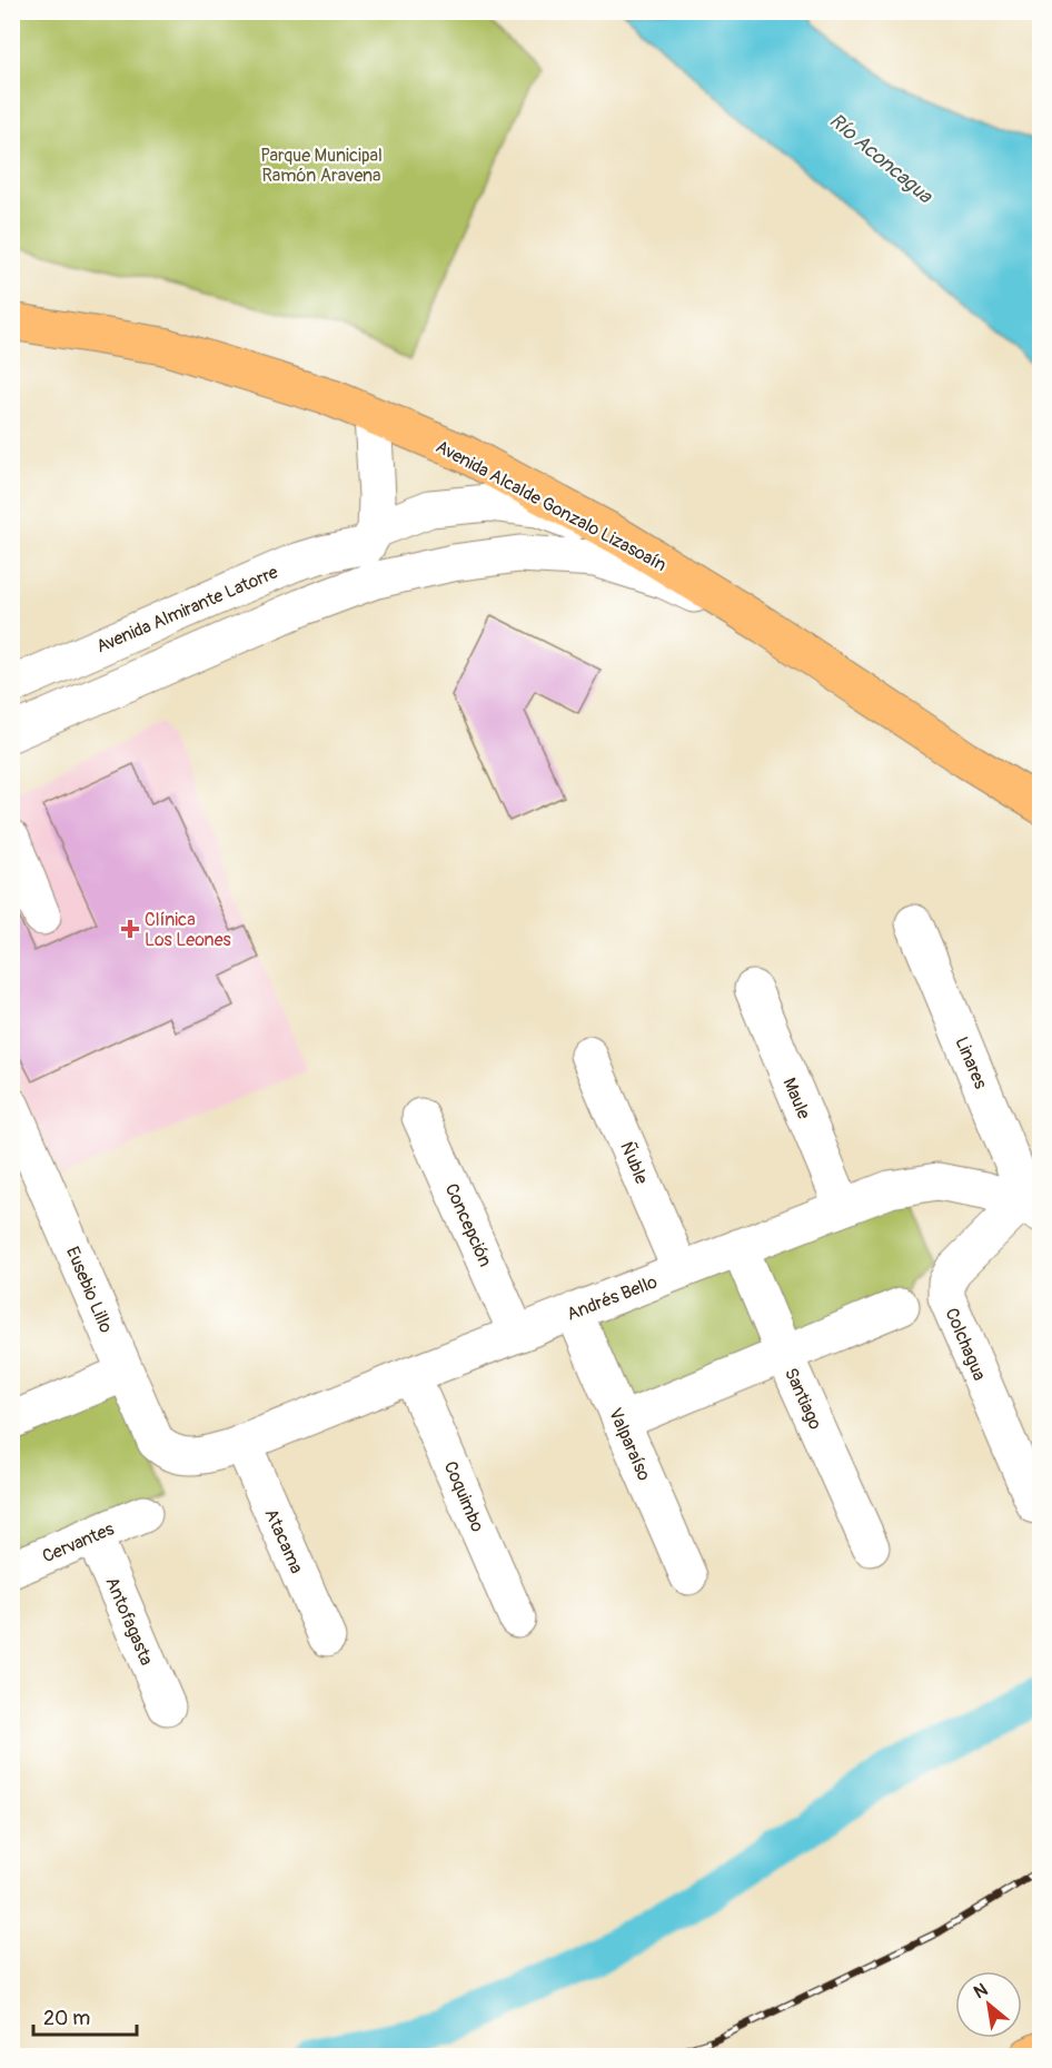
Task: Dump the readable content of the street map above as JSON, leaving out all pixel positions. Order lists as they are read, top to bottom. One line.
{"streets":{"main road":["Avenida Alcalde Gonzalo Lizasoaín"],"street":["Avenida Almirante Latorre","Linares","Maule","Ñuble","Concepción","Eusebio Lillo","Andrés Bello","Colchagua","Santiago","Valparaíso","Coquimbo","Atacama","Cervantes","Antofagasta"]},"crossings":[["Avenida Alcalde Gonzalo Lizasoaín","Avenida Almirante Latorre"],["Linares","Andrés Bello"],["Linares","Colchagua"],["Maule","Andrés Bello"],["Ñuble","Andrés Bello"],["Concepción","Andrés Bello"],["Eusebio Lillo","Andrés Bello"],["Andrés Bello","Colchagua"],["Andrés Bello","Santiago"],["Andrés Bello","Valparaíso"],["Andrés Bello","Coquimbo"],["Andrés Bello","Atacama"],["Cervantes","Antofagasta"]],"water":["Río Aconcagua"],"parks":["Parque Municipal Ramón Aravena"],"places":{"health":["Clínica Los Leones"]},"scale_bar":"20 m","north":"top left"}
